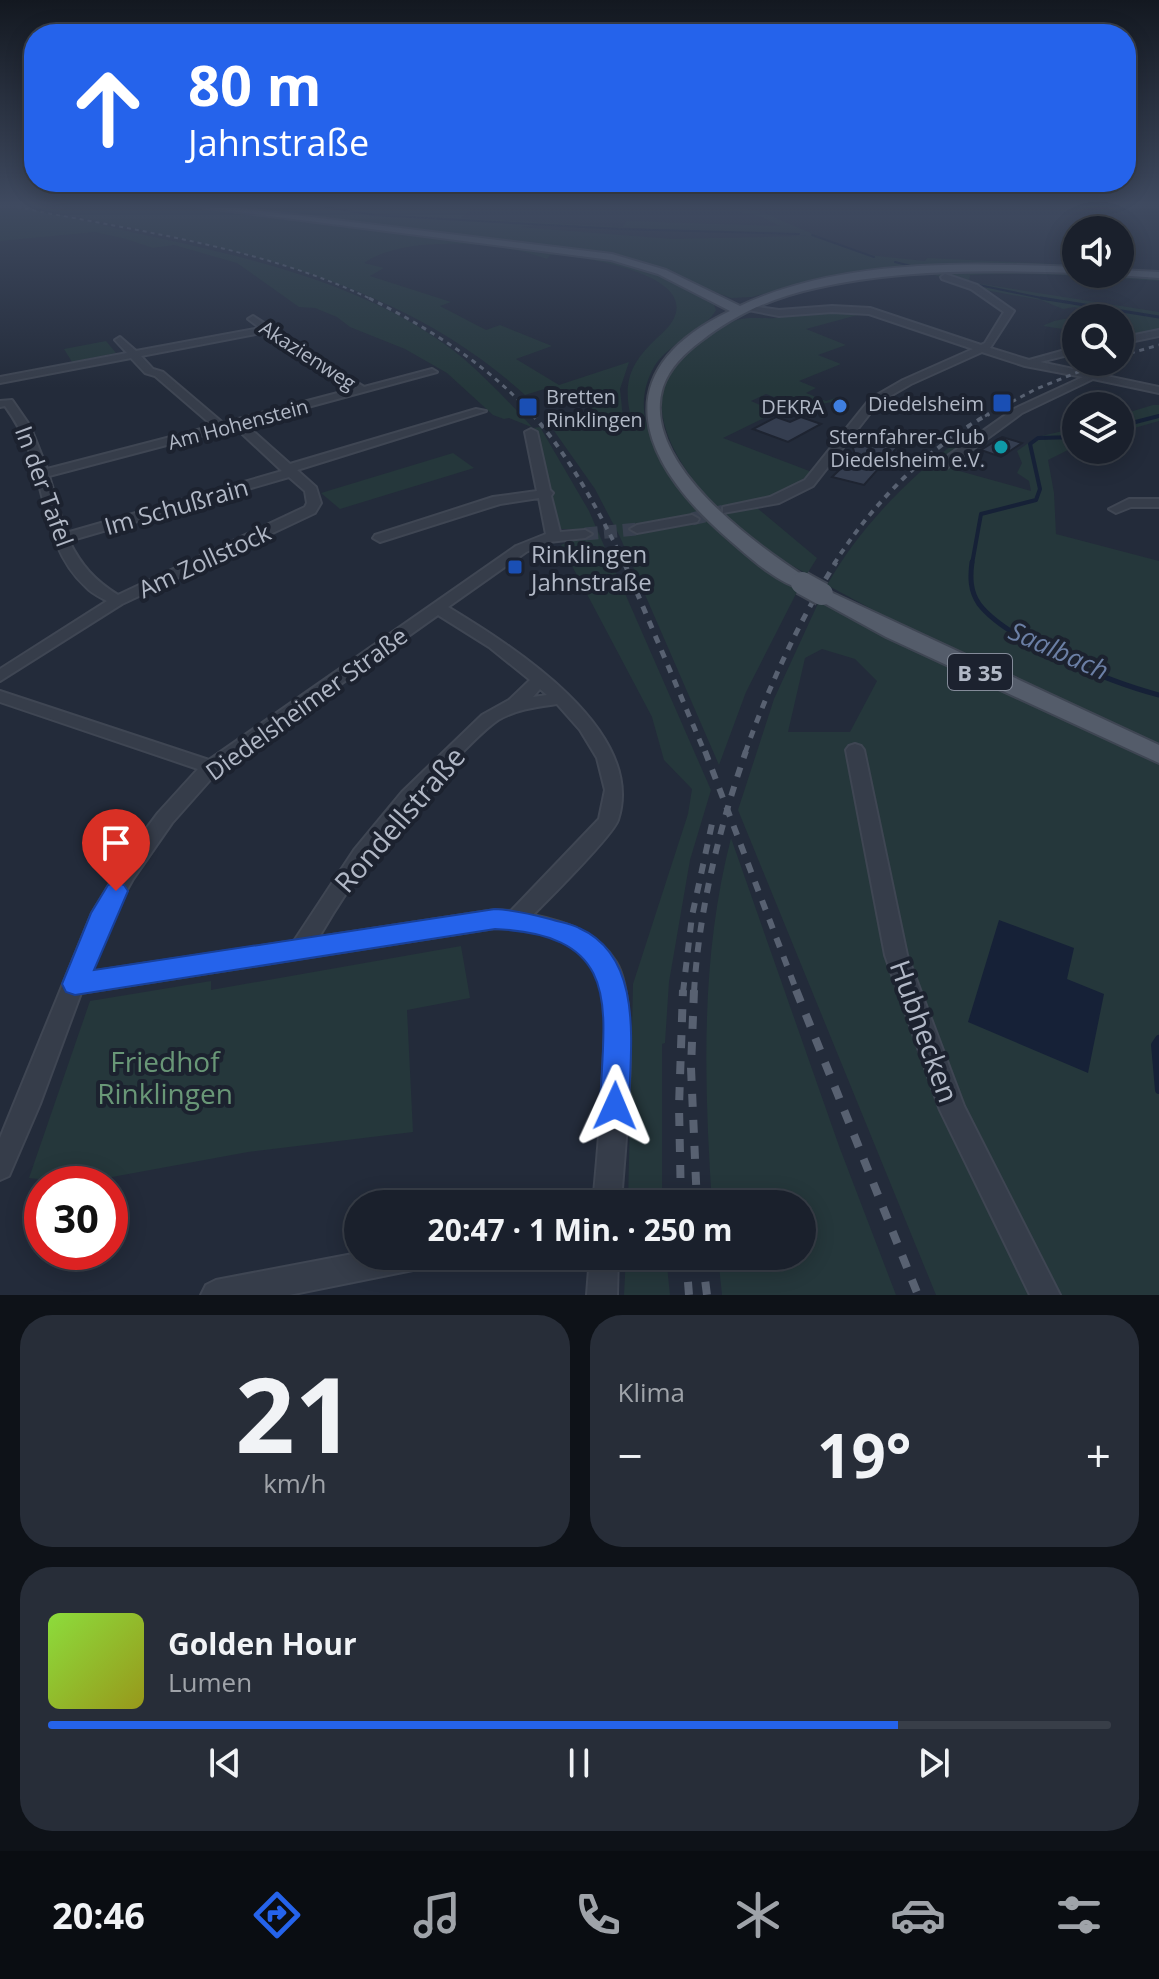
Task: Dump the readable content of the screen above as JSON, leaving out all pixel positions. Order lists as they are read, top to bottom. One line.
{"streets":{"main road":["B 35"],"street":["Akazienweg","Am Hohenstein","In der Tafel","Im Schußrain","Am Zollstock","Diedelsheimer Straße","Rondellstraße","Hubhecken"]},"crossings":[["Akazienweg","Am Hohenstein"],["Am Hohenstein","In der Tafel"],["Am Hohenstein","Am Zollstock"],["In der Tafel","Im Schußrain"],["In der Tafel","Am Zollstock"],["Im Schußrain","Am Zollstock"]],"water":["Saalbach"],"parks":["Friedhof Rinklingen"],"places":{"transit":["Diedelsheim","Bretten Rinklingen","Rinklingen Jahnstraße"],"other":["DEKRA","Sternfahrer-Club Diedelsheim e.V."]},"page":{"turn":["80 m","Jahnstraße"],"limit":"30","trip":"20:47 · 1 Min. · 250 m","tile":[["21","km/h"],"Klima"],"heat":["−","19°","+"],"song":["Golden Hour","Lumen"],"tabs":"20:46"}}
